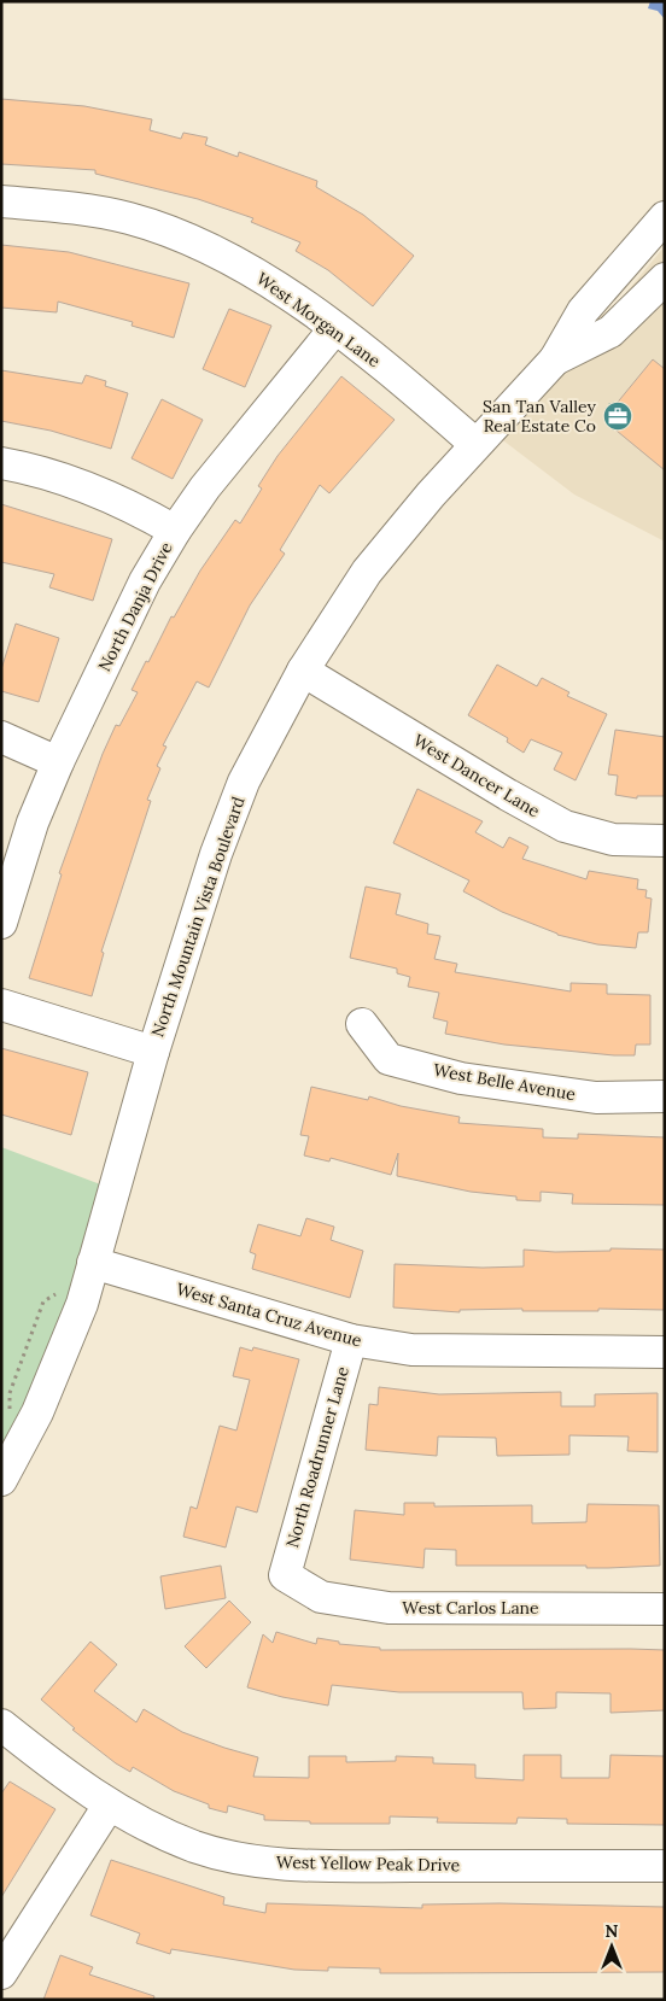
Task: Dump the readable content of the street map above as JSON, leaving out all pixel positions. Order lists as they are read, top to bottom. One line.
{"streets":{"street":["West Morgan Lane","North Danja Drive","West Dancer Lane","North Mountain Vista Boulevard","West Belle Avenue","West Santa Cruz Avenue","North Roadrunner Lane","West Carlos Lane","West Yellow Peak Drive"]},"crossings":[["West Morgan Lane","North Danja Drive"],["West Morgan Lane","North Mountain Vista Boulevard"],["West Dancer Lane","North Mountain Vista Boulevard"],["North Mountain Vista Boulevard","West Santa Cruz Avenue"],["West Santa Cruz Avenue","North Roadrunner Lane"],["North Roadrunner Lane","West Carlos Lane"]],"places":{"office":["San Tan Valley Real Estate Co"]},"north":"top"}
